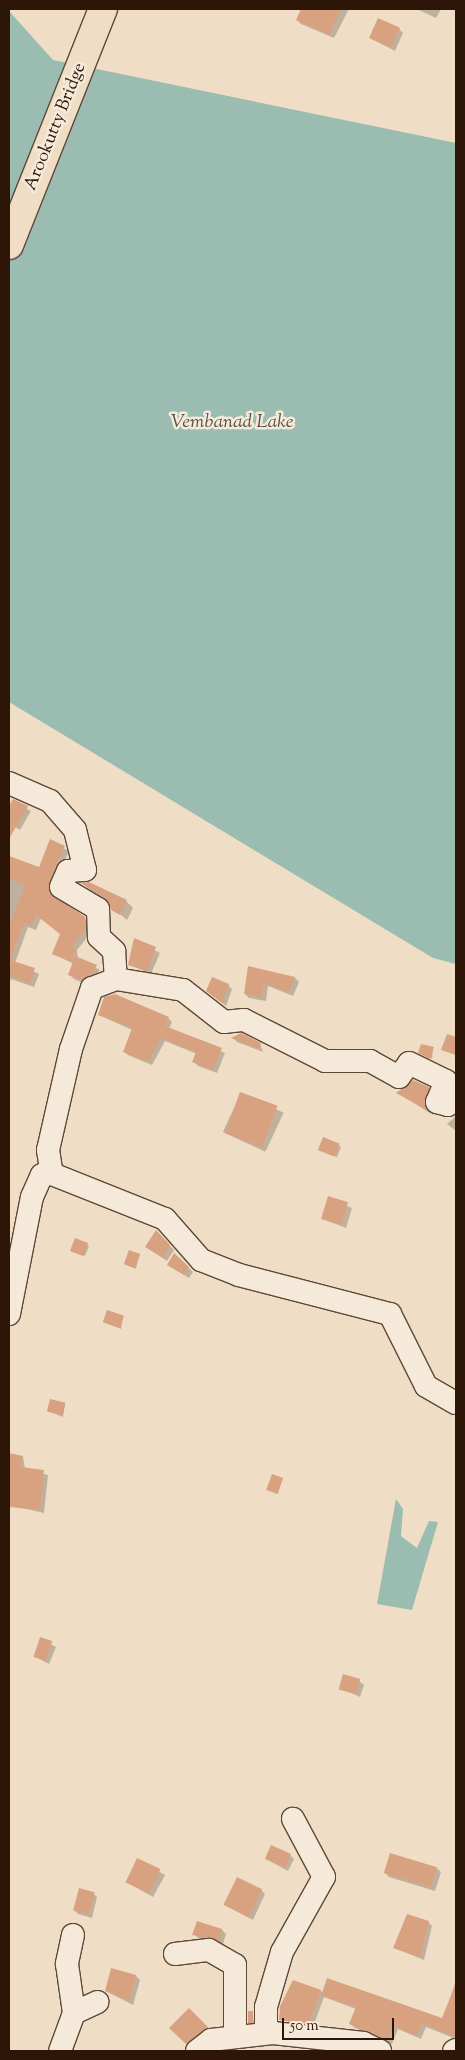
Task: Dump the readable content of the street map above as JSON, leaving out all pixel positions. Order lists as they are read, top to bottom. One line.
{"streets":{"main road":["Arookutty Bridge"]},"water":["Vembanad Lake"],"scale_bar":"50 m"}
